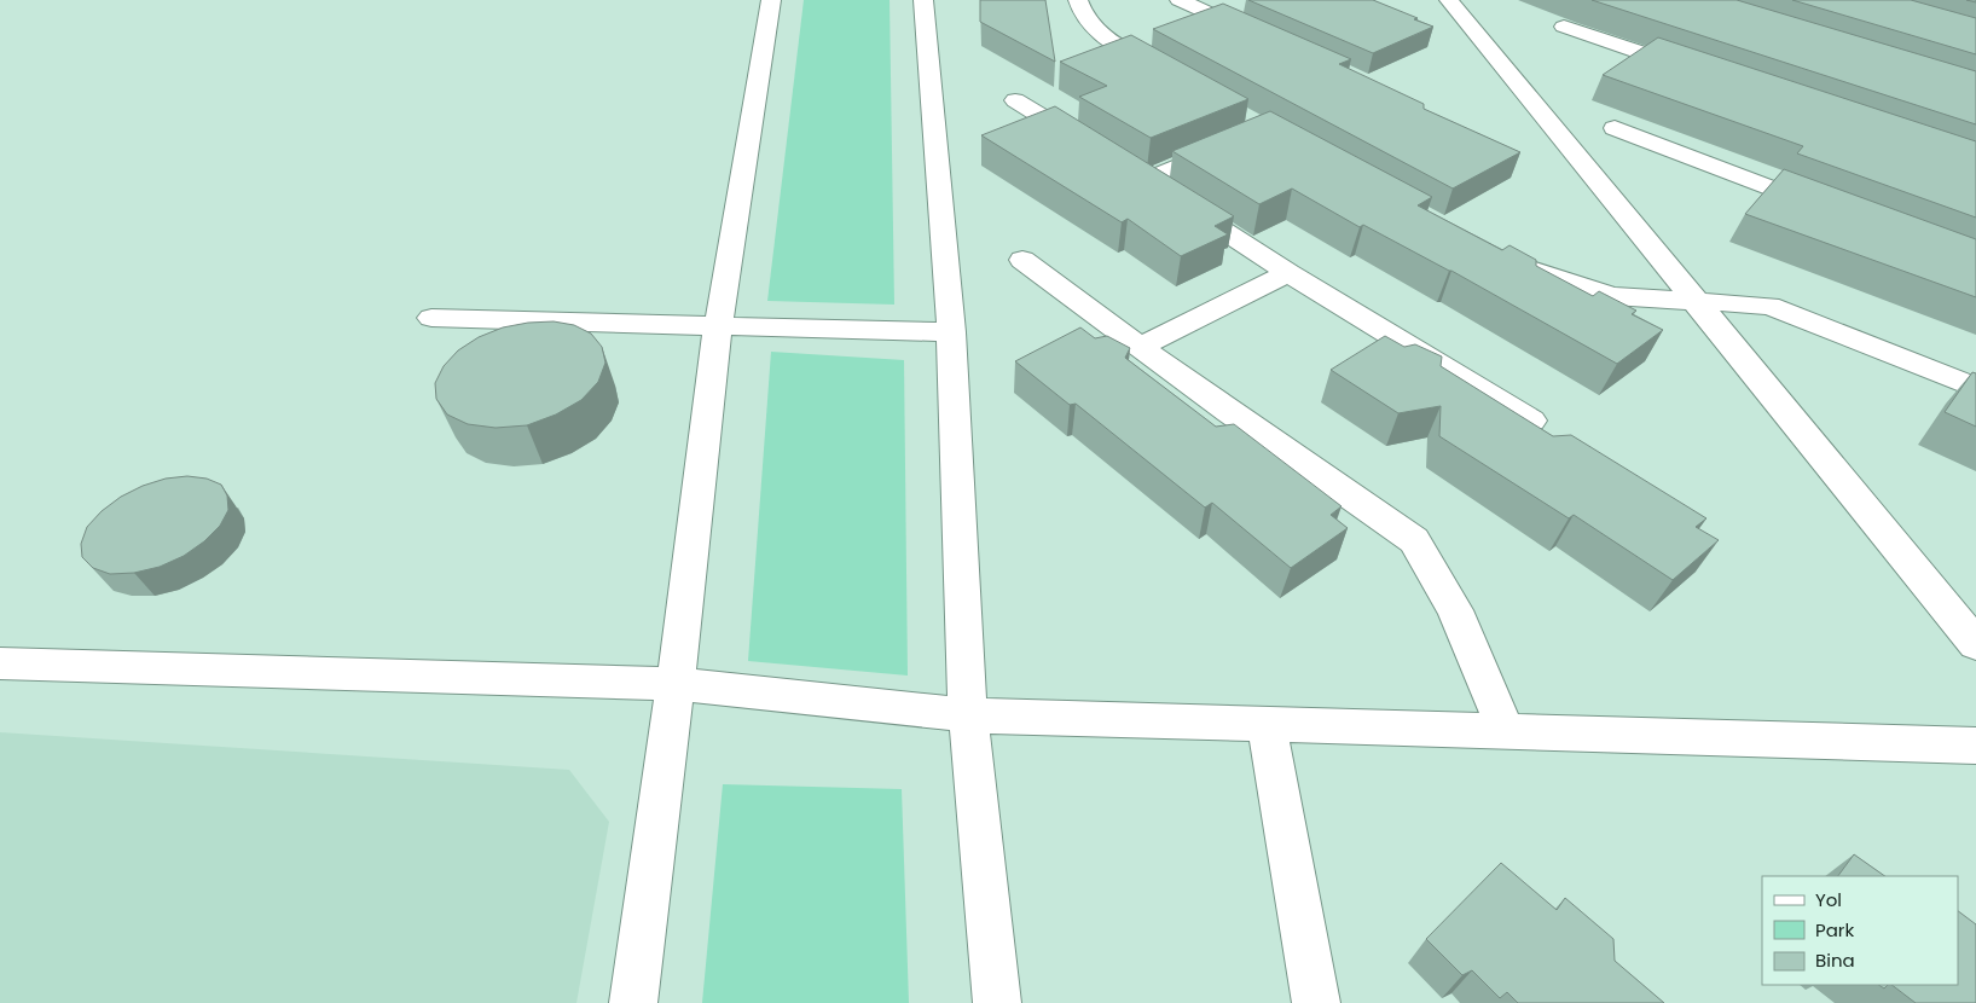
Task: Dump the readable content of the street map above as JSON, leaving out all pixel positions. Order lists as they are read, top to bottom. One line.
{"legend":["Yol","Park","Bina"]}
